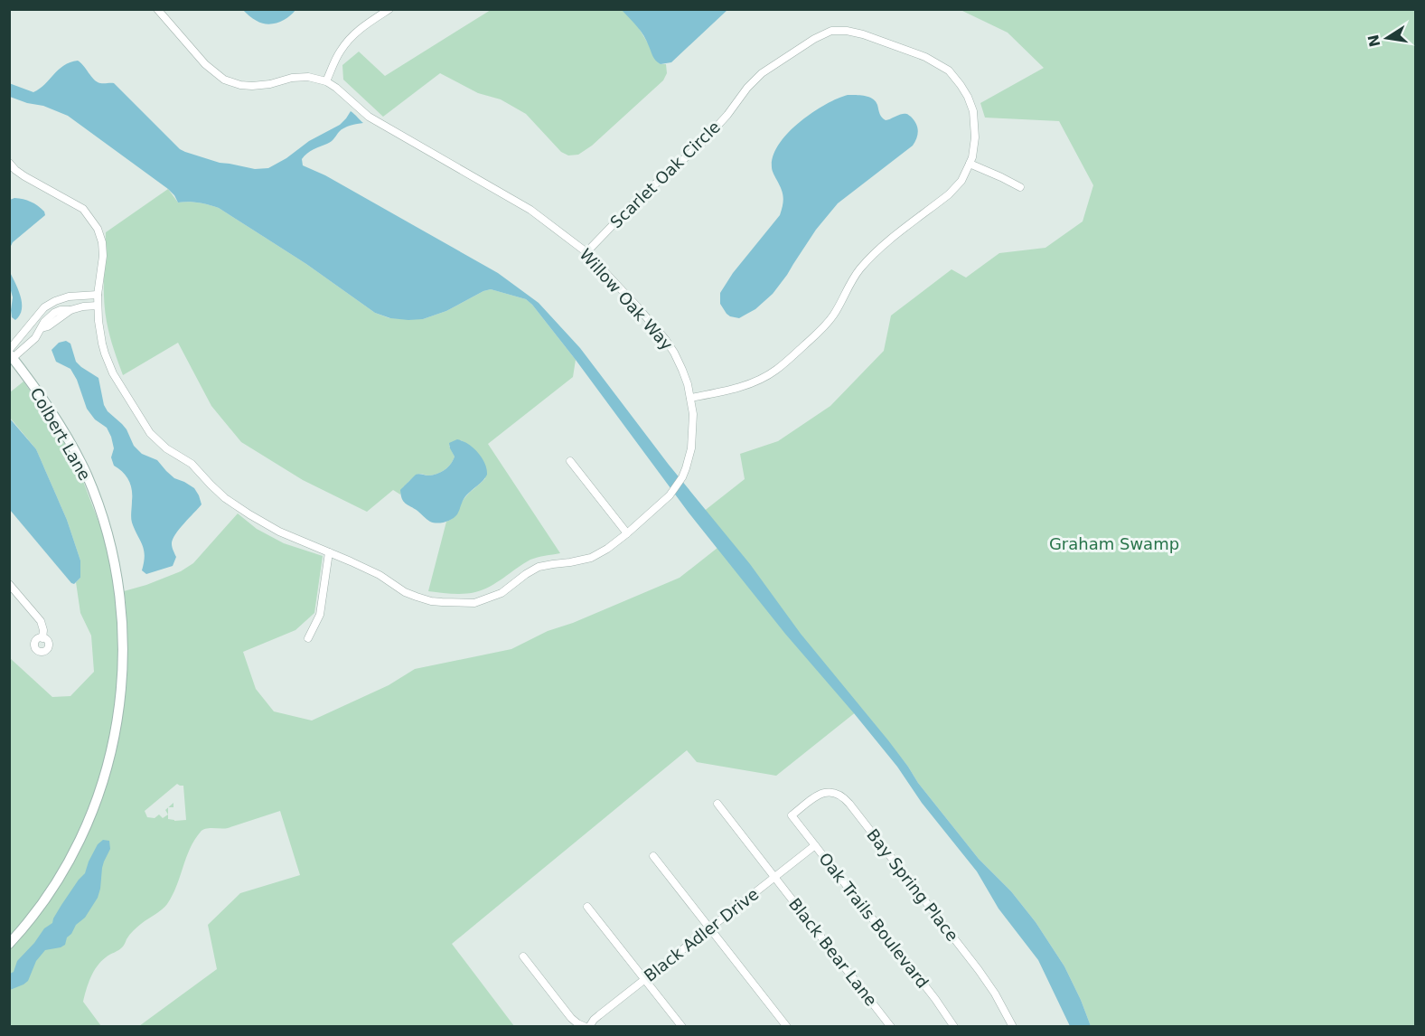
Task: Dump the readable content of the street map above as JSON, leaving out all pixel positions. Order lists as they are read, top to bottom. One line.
{"streets":{"street":["Scarlet Oak Circle","Willow Oak Way","Colbert Lane","Bay Spring Place","Oak Trails Boulevard","Black Adler Drive","Black Bear Lane"]},"crossings":[["Scarlet Oak Circle","Willow Oak Way"],["Bay Spring Place","Oak Trails Boulevard"],["Oak Trails Boulevard","Black Adler Drive"],["Black Adler Drive","Black Bear Lane"]],"parks":["Graham Swamp"],"north":"left"}
